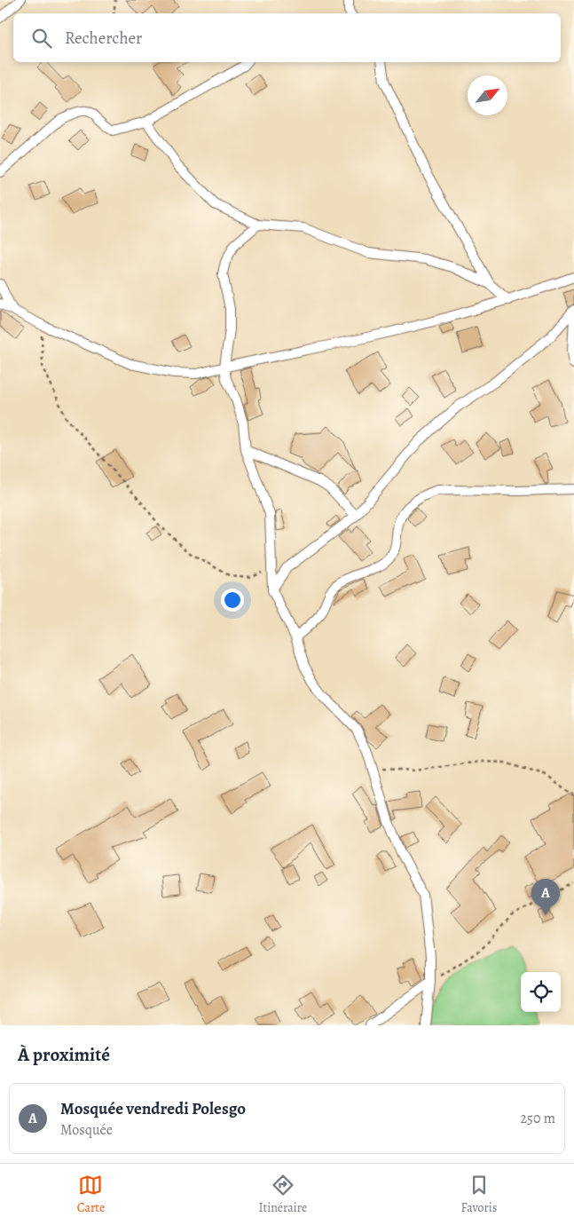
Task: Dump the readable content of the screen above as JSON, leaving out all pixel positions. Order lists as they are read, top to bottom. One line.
{"north":"top right","page":{"search":"Rechercher","pins":"A","heading":"À proximité","list":[{"mark":"A","name":"Mosquée vendredi Polesgo","note":"Mosquée","value":"250 m"}],"nav":["Carte","Itinéraire","Favoris"]}}
